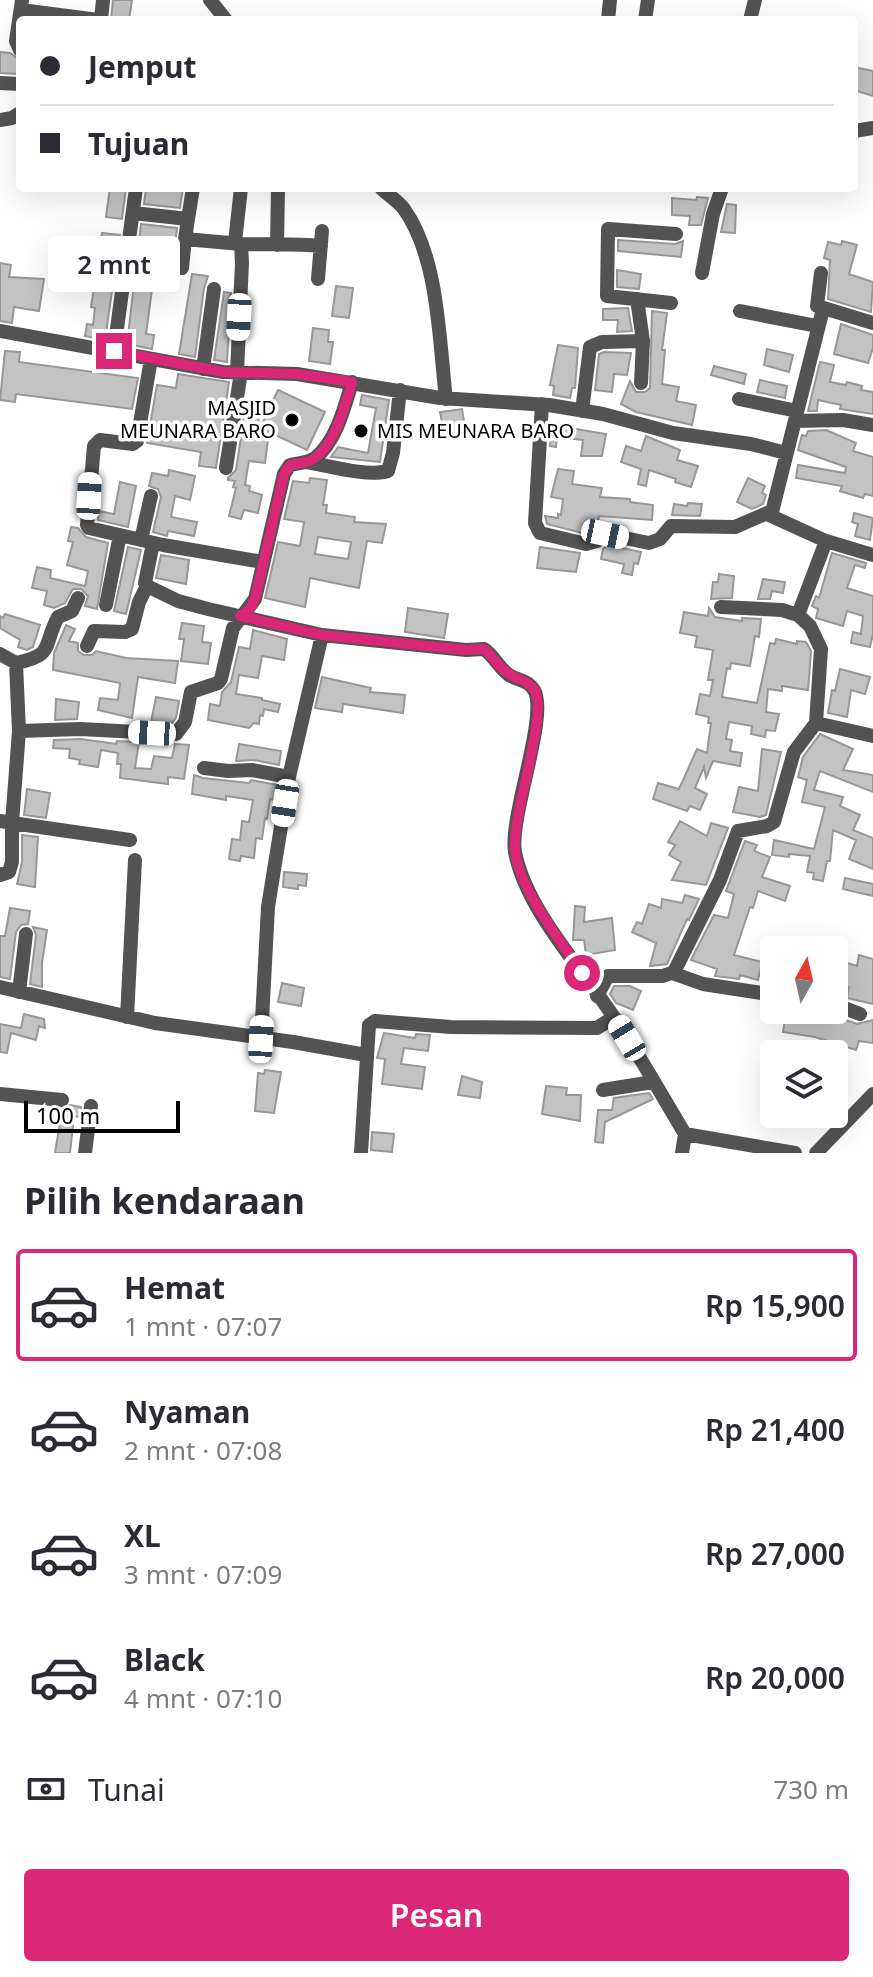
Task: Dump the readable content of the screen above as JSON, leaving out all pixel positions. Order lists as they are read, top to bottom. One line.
{"places":["MASJID MEUNARA BARO","MIS MEUNARA BARO"],"scale_bar":"100 m","north":"top","page":{"banner":["Jemput","Tujuan"],"bubble":"2 mnt","scale":"100 m","heading":"Pilih kendaraan","list":[{"name":"Hemat","note":"1 mnt · 07:07","value":"Rp 15,900"},{"name":"Nyaman","note":"2 mnt · 07:08","value":"Rp 21,400"},{"name":"XL","note":"3 mnt · 07:09","value":"Rp 27,000"},{"name":"Black","note":"4 mnt · 07:10","value":"Rp 20,000"}],"pay":["Tunai","730 m"],"buttons":"Pesan"}}
